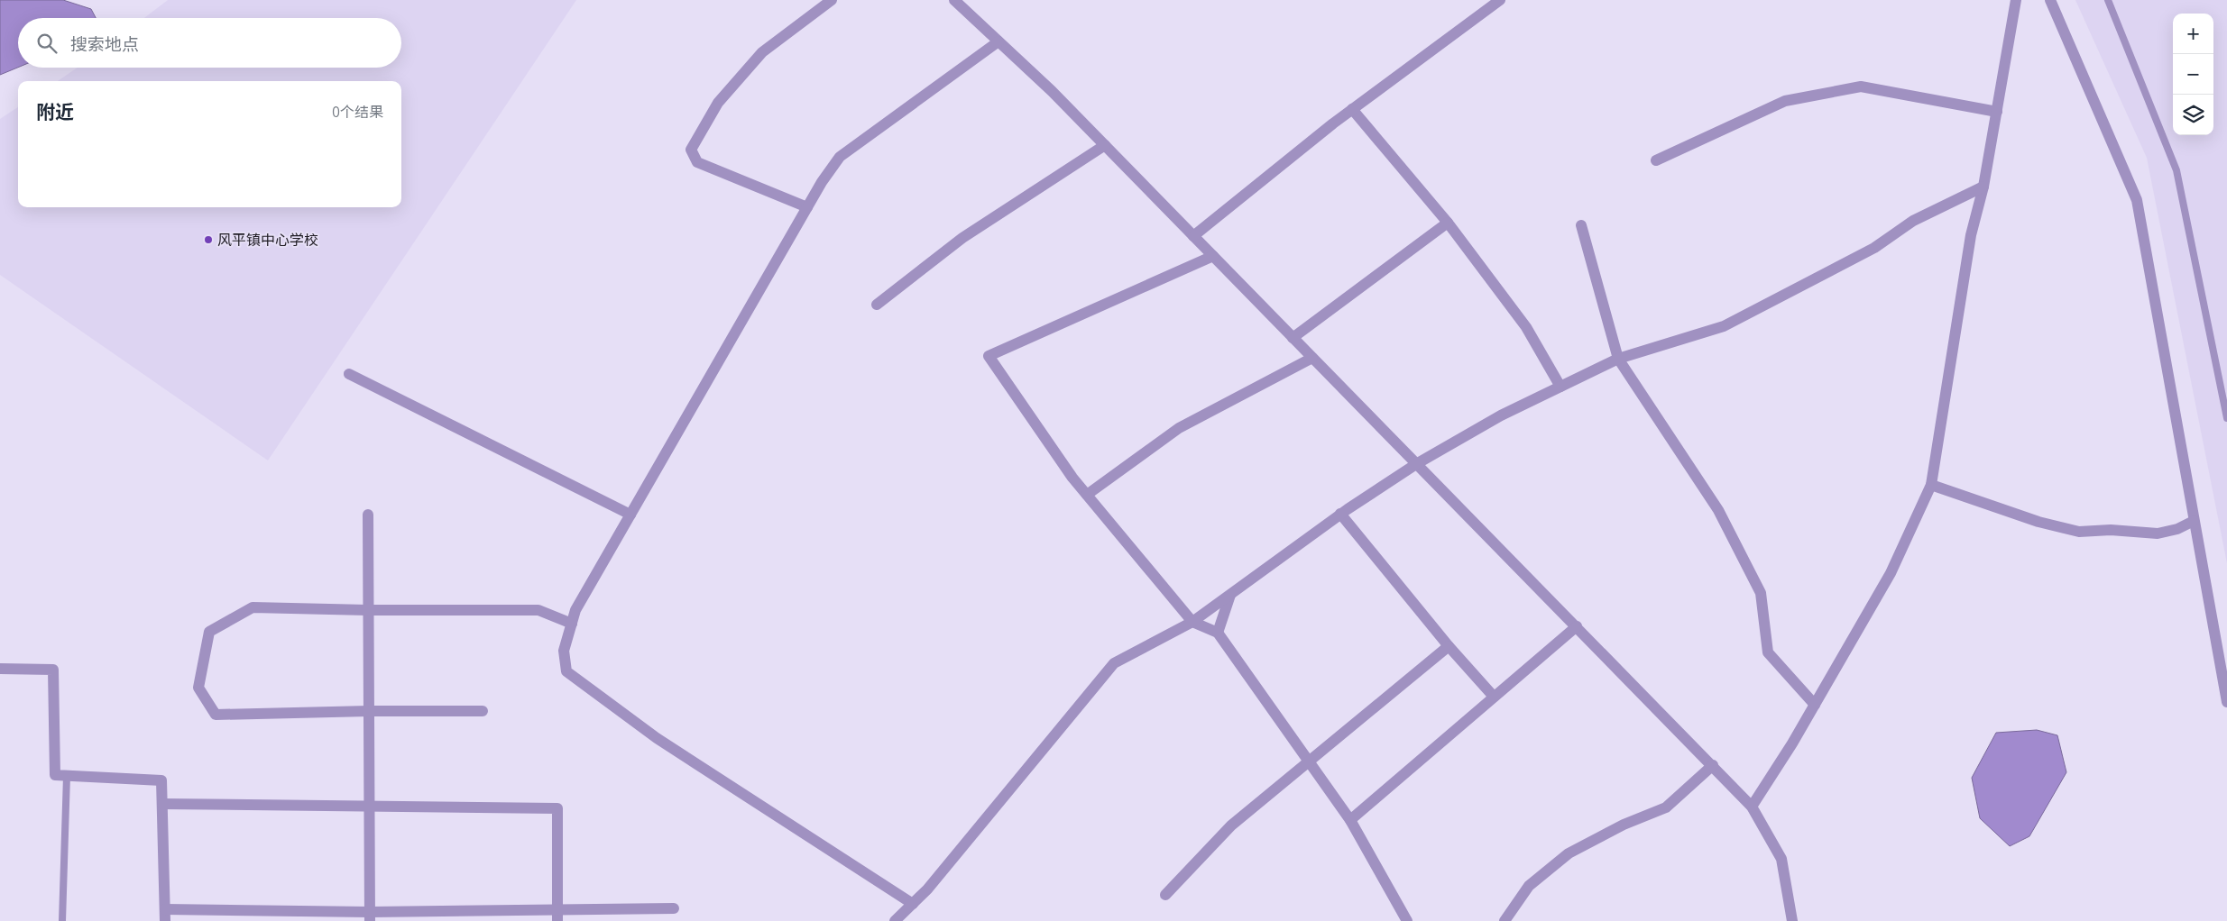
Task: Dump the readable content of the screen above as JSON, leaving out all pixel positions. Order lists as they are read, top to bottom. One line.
{"places":["风平镇中心学校"],"page":{"map_buttons":["+","−"],"search":"搜索地点","heading":["附近","0个结果"]}}
